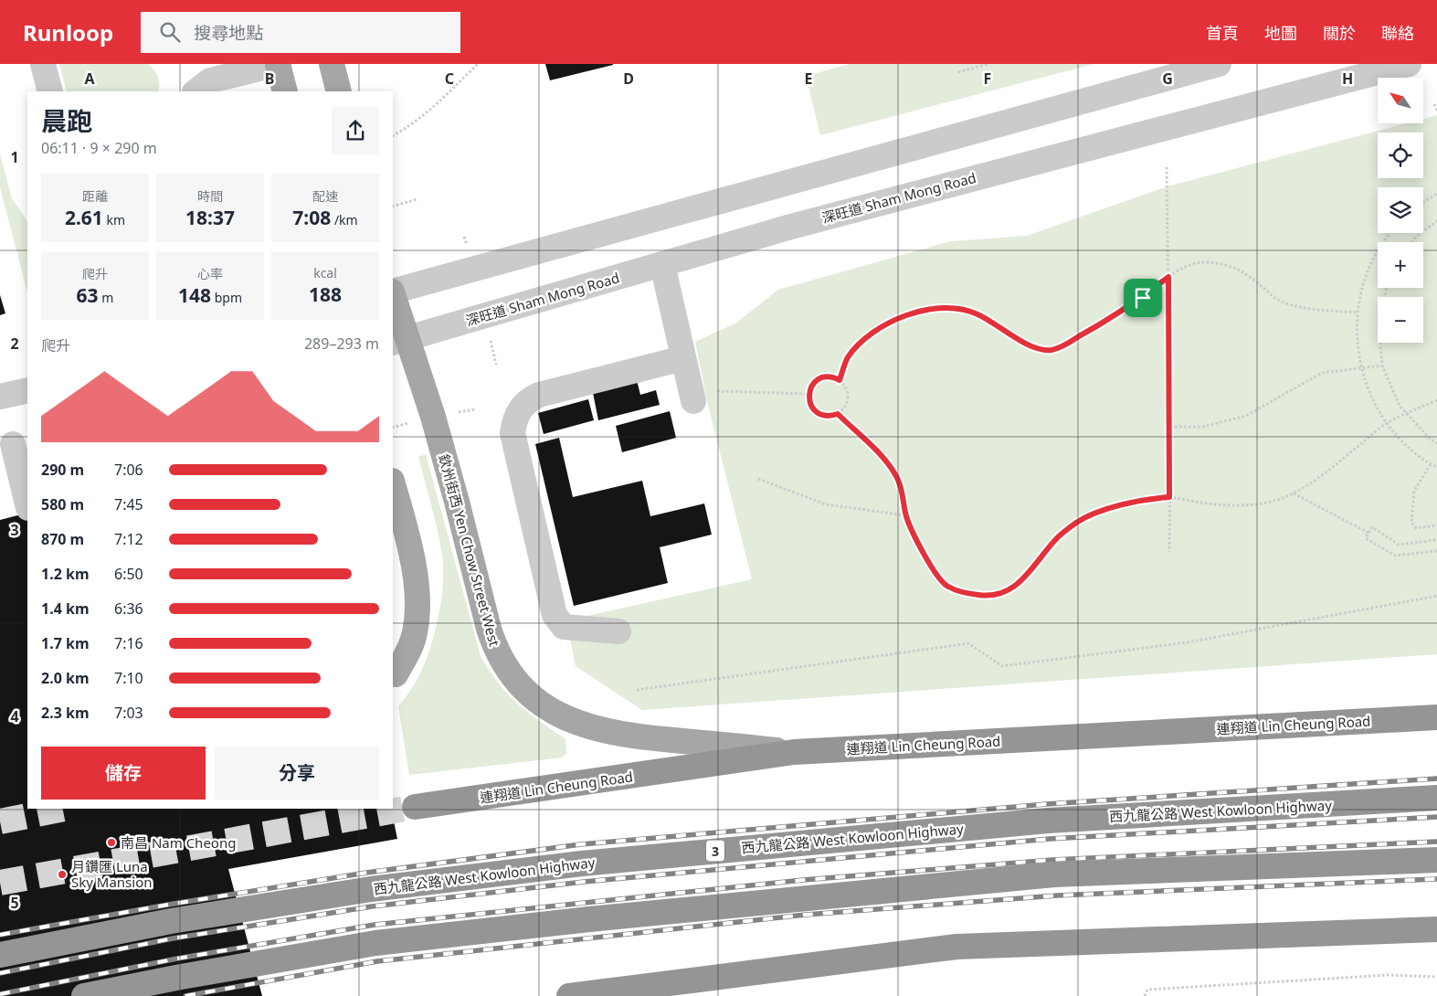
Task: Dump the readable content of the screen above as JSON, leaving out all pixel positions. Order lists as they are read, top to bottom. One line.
{"streets":{"highway":["連翔道 Lin Cheung Road","西九龍公路 West Kowloon Highway","3"],"main road":["欽州街西 Yen Chow Street West"],"street":["深旺道 Sham Mong Road"]},"crossings":[["深旺道 Sham Mong Road","欽州街西 Yen Chow Street West"],["欽州街西 Yen Chow Street West","連翔道 Lin Cheung Road"]],"places":["南昌 Nam Cheong","月鑽匯 Luna Sky Mansion"],"north":"top left","page":{"header":"Runloop","search":"搜尋地點","nav":["首頁","地圖","關於","聯絡"],"map_buttons":["+","−"],"heading":["晨跑","06:11 · 9 × 290 m"],"stats":[["距離","2.61 km"],["時間","18:37"],["配速","7:08 /km"],["爬升","63 m"],["心率","148 bpm"],["kcal","188"]],"chart":["爬升","289–293 m"],"list":[{"name":"290 m","note":"7:06"},{"name":"580 m","note":"7:45"},{"name":"870 m","note":"7:12"},{"name":"1.2 km","note":"6:50"},{"name":"1.4 km","note":"6:36"},{"name":"1.7 km","note":"7:16"},{"name":"2.0 km","note":"7:10"},{"name":"2.3 km","note":"7:03"}],"buttons":["儲存","分享"]},"grid":{"columns":["A","B","C","D","E","F","G","H"],"rows":["1","2","3","4","5"]}}
